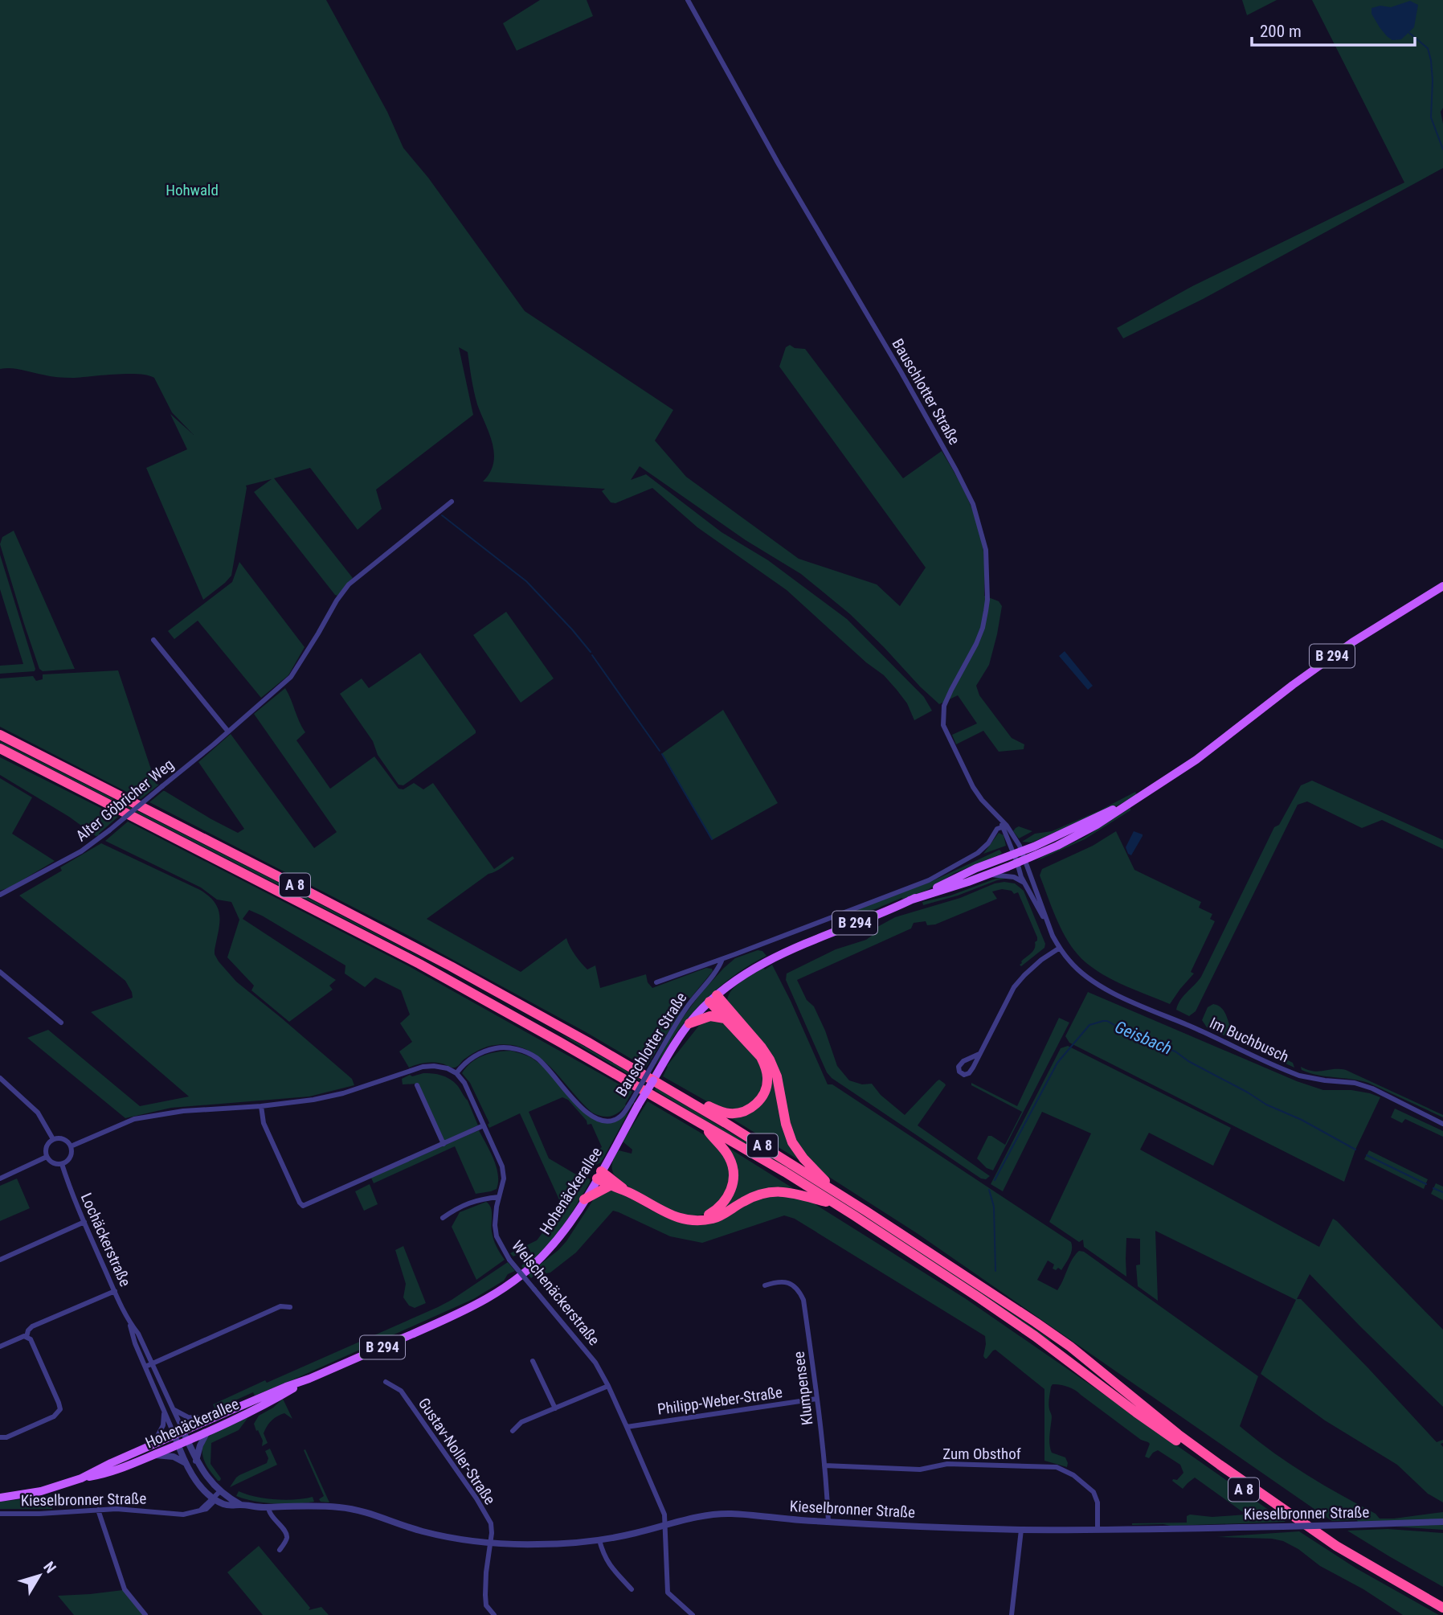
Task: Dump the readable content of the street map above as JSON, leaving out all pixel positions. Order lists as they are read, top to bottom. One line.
{"streets":{"highway":["A 8"],"main road":["B 294","Hohenäckerallee"],"street":["Bauschlotter Straße","Alter Göbricher Weg","Im Buchbusch","Lochäckerstraße","Welschenäckerstraße","Klumpensee","Philipp-Weber-Straße","Gustav-Noller-Straße","Zum Obsthof","Kieselbronner Straße"]},"crossings":[["Bauschlotter Straße","B 294"],["Bauschlotter Straße","Im Buchbusch"],["Bauschlotter Straße","Hohenäckerallee"],["Bauschlotter Straße","Welschenäckerstraße"],["B 294","Im Buchbusch"],["B 294","Hohenäckerallee"],["Hohenäckerallee","Lochäckerstraße"],["Lochäckerstraße","Kieselbronner Straße"],["Welschenäckerstraße","Philipp-Weber-Straße"],["Welschenäckerstraße","Kieselbronner Straße"],["Klumpensee","Philipp-Weber-Straße"],["Klumpensee","Zum Obsthof"],["Klumpensee","Kieselbronner Straße"],["Gustav-Noller-Straße","Kieselbronner Straße"],["Zum Obsthof","Kieselbronner Straße"]],"water":["Geisbach"],"parks":["Hohwald"],"scale_bar":"200 m","north":"top right"}
